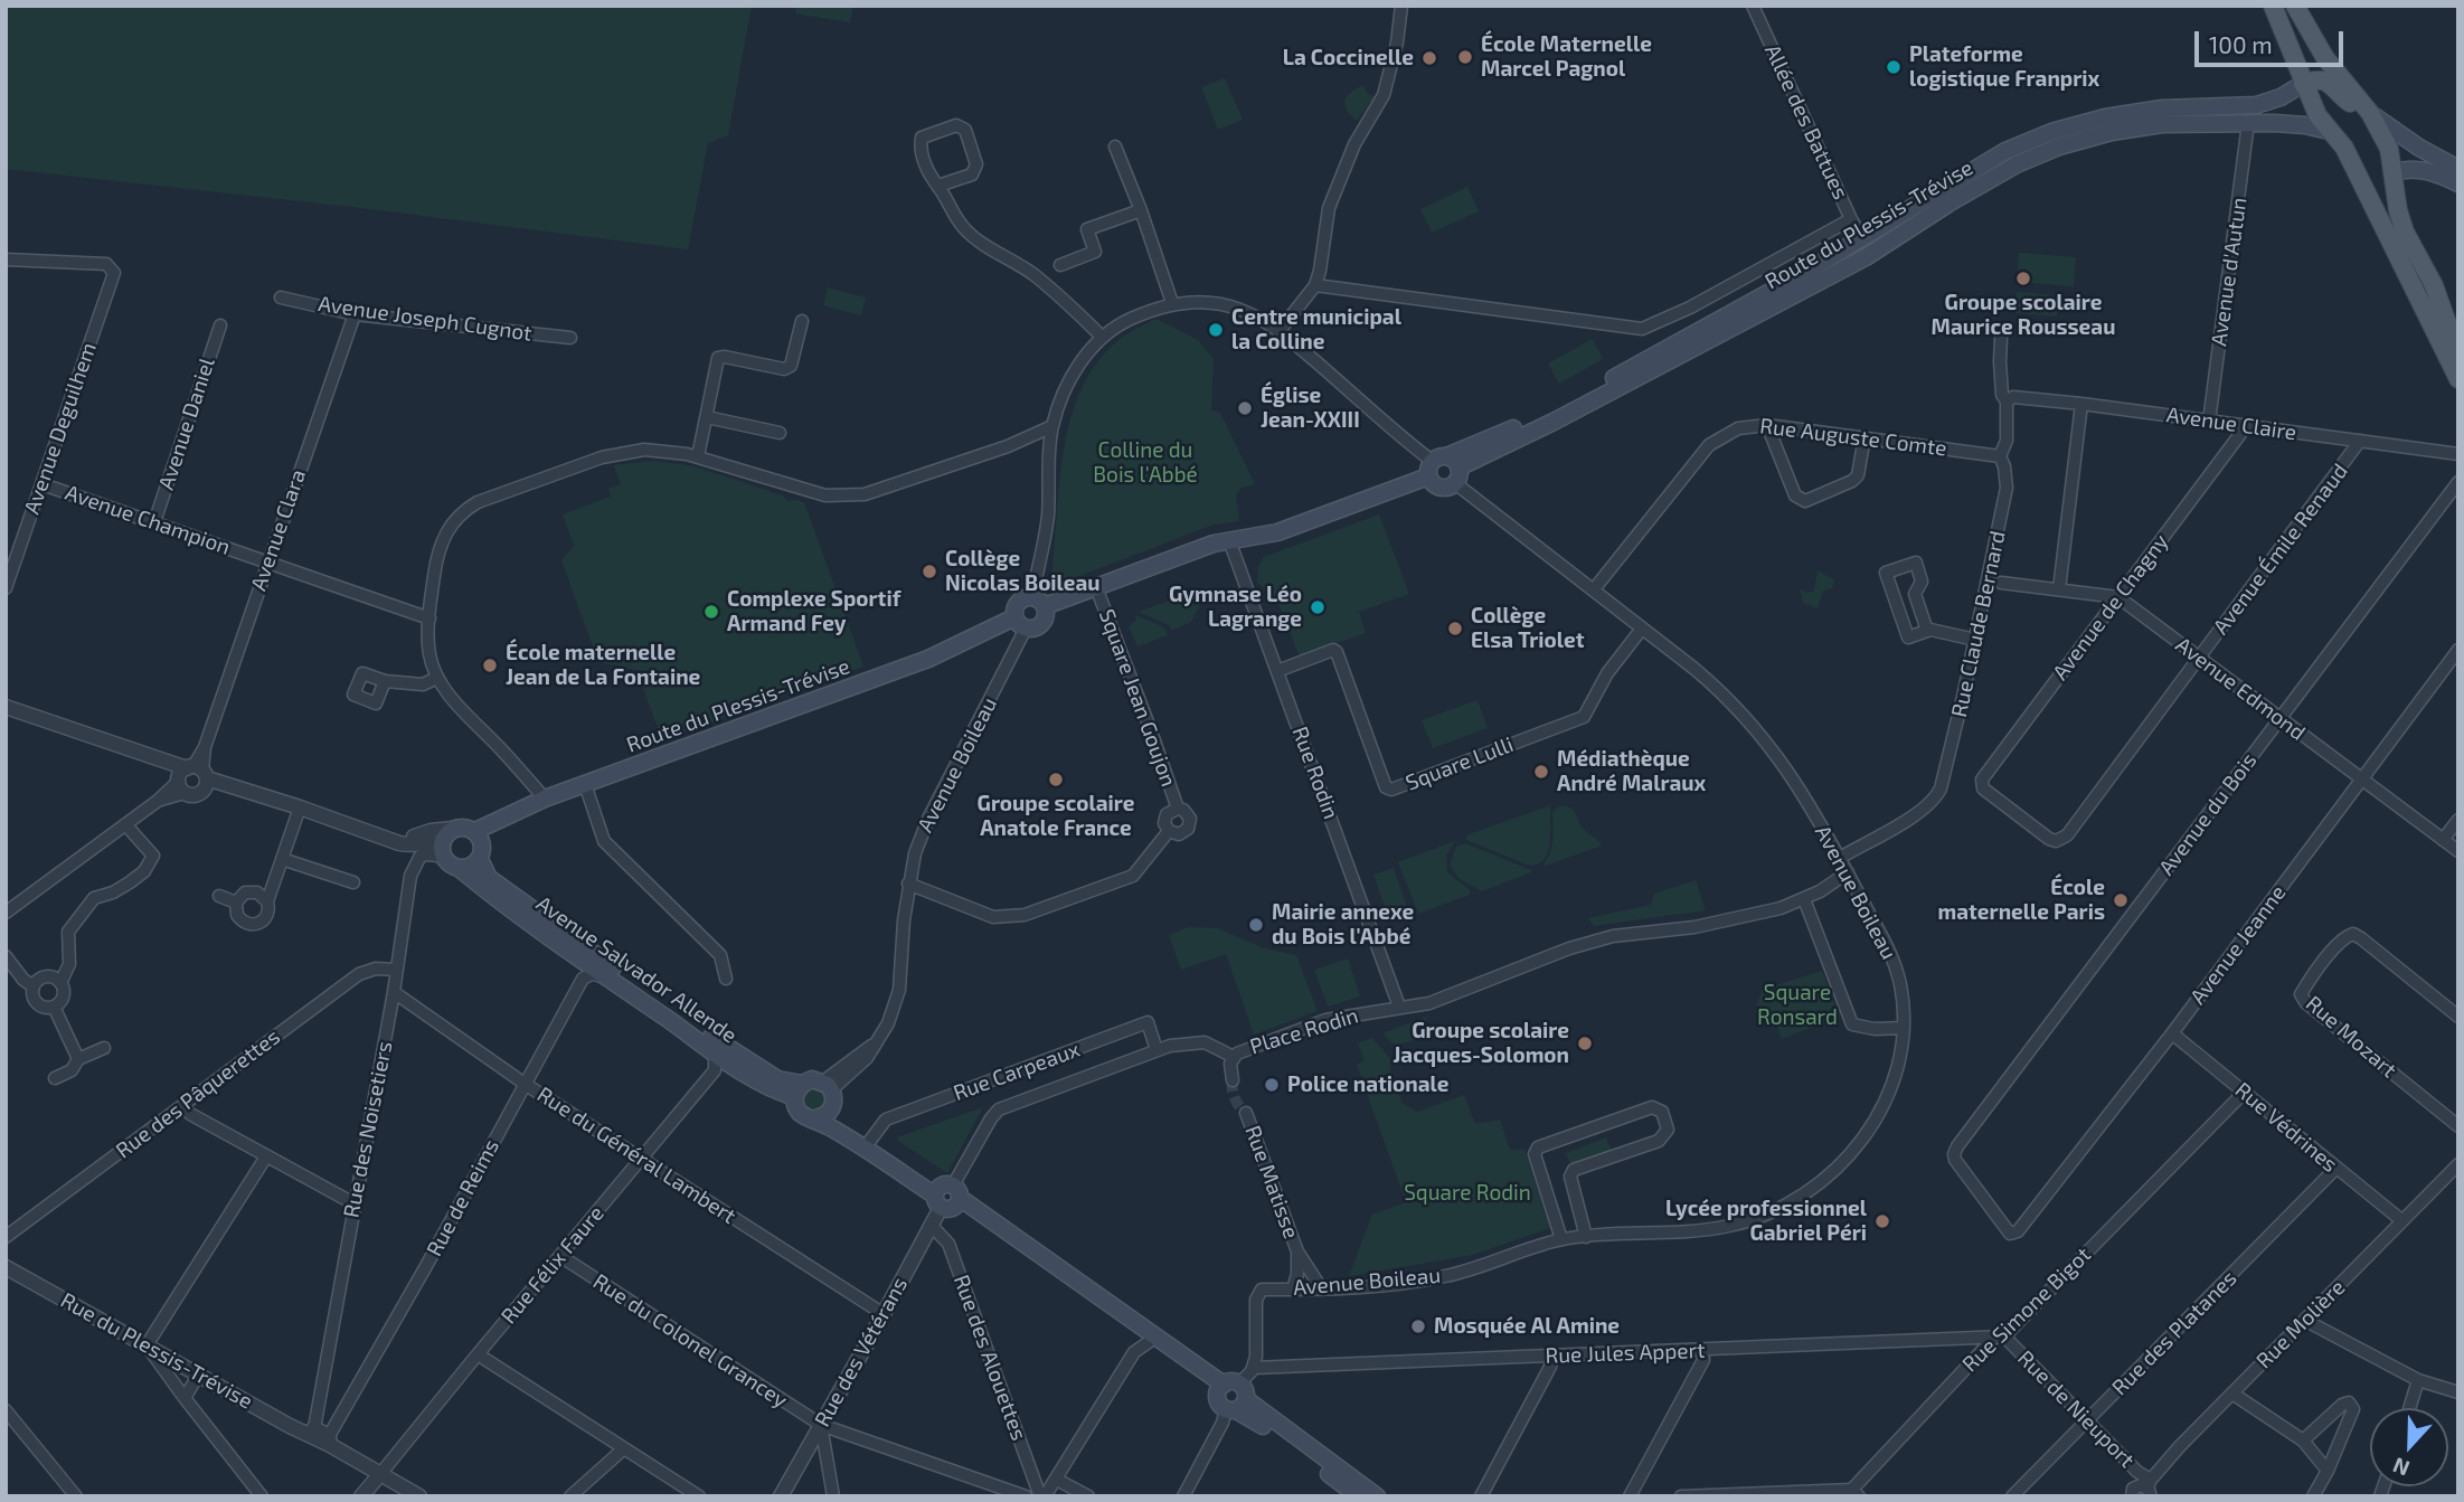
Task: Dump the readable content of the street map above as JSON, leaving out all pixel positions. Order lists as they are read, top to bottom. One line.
{"streets":{"main road":["Route du Plessis-Trévise","Avenue Salvador Allende"],"street":["Allée des Battues","Avenue d'Autun","Avenue Joseph Cugnot","Avenue Daniel","Avenue Claire","Avenue Deguilhem","Rue Auguste Comte","Avenue Champion","Avenue Clara","Avenue Émile Renaud","Avenue de Chagny","Rue Claude Bernard","Avenue Edmond","Square Jean Goujon","Square Lulli","Avenue Boileau","Rue Rodin","Avenue du Bois","Avenue Jeanne","Place Rodin","Rue Mozart","Rue Carpeaux","Rue des Pâquerettes","Rue Védrines","Rue des Noisetiers","Rue du Général Lambert","Rue Matisse","Rue de Reims","Rue Félix Faure","Rue Simone Bigot","Rue Molière","Rue des Platanes","Rue du Colonel Grancey","Rue du Plessis-Trévise","Rue des Vétérans","Rue Jules Appert","Rue des Alouettes","Rue de Nieuport"]},"crossings":[["Allée des Battues","Route du Plessis-Trévise"],["Route du Plessis-Trévise","Avenue d'Autun"],["Route du Plessis-Trévise","Square Jean Goujon"],["Route du Plessis-Trévise","Avenue Boileau"],["Route du Plessis-Trévise","Rue Rodin"],["Route du Plessis-Trévise","Avenue Salvador Allende"],["Route du Plessis-Trévise","Rue des Noisetiers"],["Avenue d'Autun","Avenue Claire"],["Avenue Joseph Cugnot","Avenue Clara"],["Avenue Daniel","Avenue Champion"],["Avenue Claire","Avenue Émile Renaud"],["Avenue Claire","Avenue de Chagny"],["Avenue Claire","Rue Claude Bernard"],["Avenue Deguilhem","Avenue Champion"],["Rue Auguste Comte","Rue Claude Bernard"],["Rue Auguste Comte","Avenue Boileau"],["Avenue Champion","Avenue Clara"],["Avenue Émile Renaud","Avenue de Chagny"],["Avenue Émile Renaud","Avenue Edmond"],["Avenue de Chagny","Avenue Edmond"],["Rue Claude Bernard","Avenue Boileau"],["Avenue Edmond","Avenue du Bois"],["Avenue Edmond","Avenue Jeanne"],["Square Jean Goujon","Avenue Boileau"],["Square Lulli","Avenue Boileau"],["Square Lulli","Rue Rodin"],["Avenue Boileau","Avenue Salvador Allende"],["Avenue Boileau","Place Rodin"],["Avenue Boileau","Rue Jules Appert"],["Rue Rodin","Place Rodin"],["Avenue du Bois","Avenue Jeanne"],["Avenue Jeanne","Rue Védrines"],["Avenue Salvador Allende","Rue des Noisetiers"],["Avenue Salvador Allende","Rue de Reims"],["Avenue Salvador Allende","Rue Félix Faure"],["Place Rodin","Rue Carpeaux"],["Rue Carpeaux","Rue des Vétérans"],["Rue des Pâquerettes","Rue des Noisetiers"],["Rue Védrines","Rue Simone Bigot"],["Rue Védrines","Rue Molière"],["Rue Védrines","Rue des Platanes"],["Rue des Noisetiers","Rue du Général Lambert"],["Rue des Noisetiers","Rue du Plessis-Trévise"],["Rue du Général Lambert","Rue de Reims"],["Rue du Général Lambert","Rue Félix Faure"],["Rue du Général Lambert","Rue des Vétérans"],["Rue de Reims","Rue du Plessis-Trévise"],["Rue Félix Faure","Rue du Colonel Grancey"],["Rue Félix Faure","Rue du Plessis-Trévise"],["Rue Simone Bigot","Rue Jules Appert"],["Rue Simone Bigot","Rue de Nieuport"],["Rue Molière","Rue de Nieuport"],["Rue des Platanes","Rue de Nieuport"],["Rue du Colonel Grancey","Rue des Vétérans"],["Rue des Vétérans","Rue des Alouettes"],["Rue Jules Appert","Rue de Nieuport"]],"parks":["Colline du Bois l'Abbé","Square Ronsard","Square Rodin"],"places":["École Maternelle Marcel Pagnol","La Coccinelle","Plateforme logistique Franprix","Groupe scolaire Maurice Rousseau","Centre municipal la Colline","Église Jean-XXIII","Collège Nicolas Boileau","Gymnase Léo Lagrange","Complexe Sportif Armand Fey","Collège Elsa Triolet","École maternelle Jean de La Fontaine","Médiathèque André Malraux","Groupe scolaire Anatole France","École maternelle Paris","Mairie annexe du Bois l'Abbé","Groupe scolaire Jacques-Solomon","Police nationale","Lycée professionnel Gabriel Péri","Mosquée Al Amine"],"scale_bar":"100 m","north":"bottom"}
